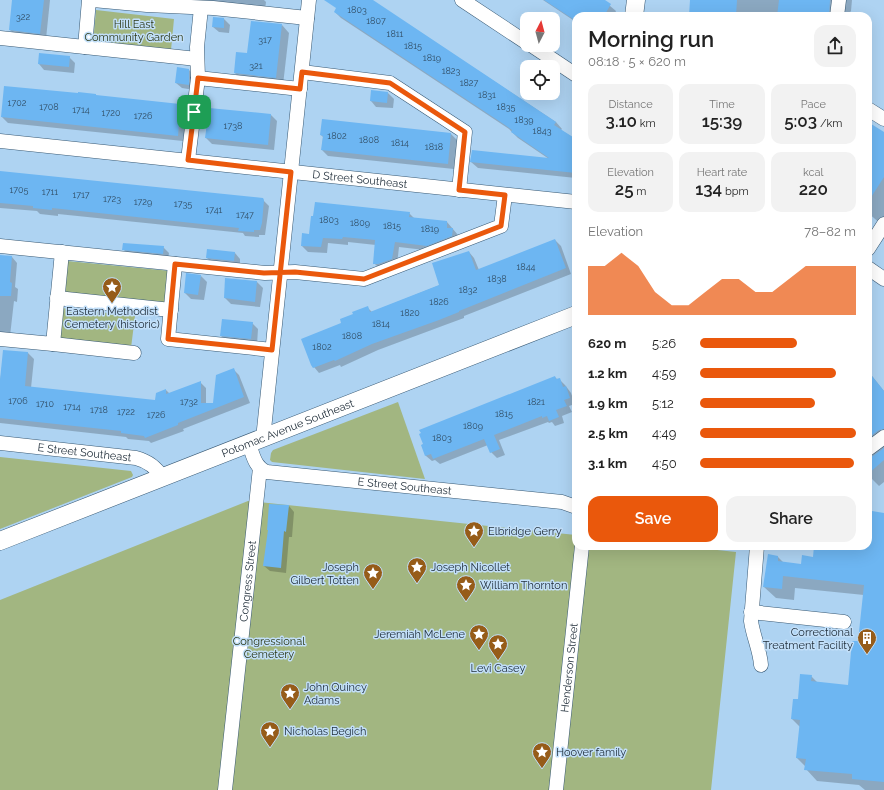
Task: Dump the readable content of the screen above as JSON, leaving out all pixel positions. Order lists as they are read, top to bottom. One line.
{"streets":{"main road":["Potomac Avenue Southeast"],"street":["D Street Southeast","E Street Southeast","Congress Street","Henderson Street"]},"crossings":[["Potomac Avenue Southeast","E Street Southeast"],["E Street Southeast","Congress Street"]],"parks":["Hill East Community Garden","Congressional Cemetery"],"places":{"place":["Eastern Methodist Cemetery (historic)","Elbridge Gerry","Joseph Nicollet","Joseph Gilbert Totten","William Thornton","Jeremiah McLene","Levi Casey","John Quincy Adams","Nicholas Begich","Hoover family"],"building":["Correctional Treatment Facility"]},"house_numbers":["1803","322","1807","1811","317","1815","1819","321","1823","1827","1831","1702","1708","1835","1714","1720","1726","1839","1738","1843","1802","1808","1814","1818","1705","1711","1717","1723","1729","1735","1741","1747","1803","1809","1815","1819","1844","1838","1832","1826","1820","1814","1808","1802","1706","1732","1821","1710","1714","1718","1722","1815","1726","1809","1803"],"north":"top","page":{"heading":["Morning run","08:18 · 5 × 620 m"],"stats":[["Distance","3.10 km"],["Time","15:39"],["Pace","5:03 /km"],["Elevation","25 m"],["Heart rate","134 bpm"],["kcal","220"]],"chart":["Elevation","78–82 m"],"list":[{"name":"620 m","note":"5:26"},{"name":"1.2 km","note":"4:59"},{"name":"1.9 km","note":"5:12"},{"name":"2.5 km","note":"4:49"},{"name":"3.1 km","note":"4:50"}],"buttons":["Save","Share"]}}
